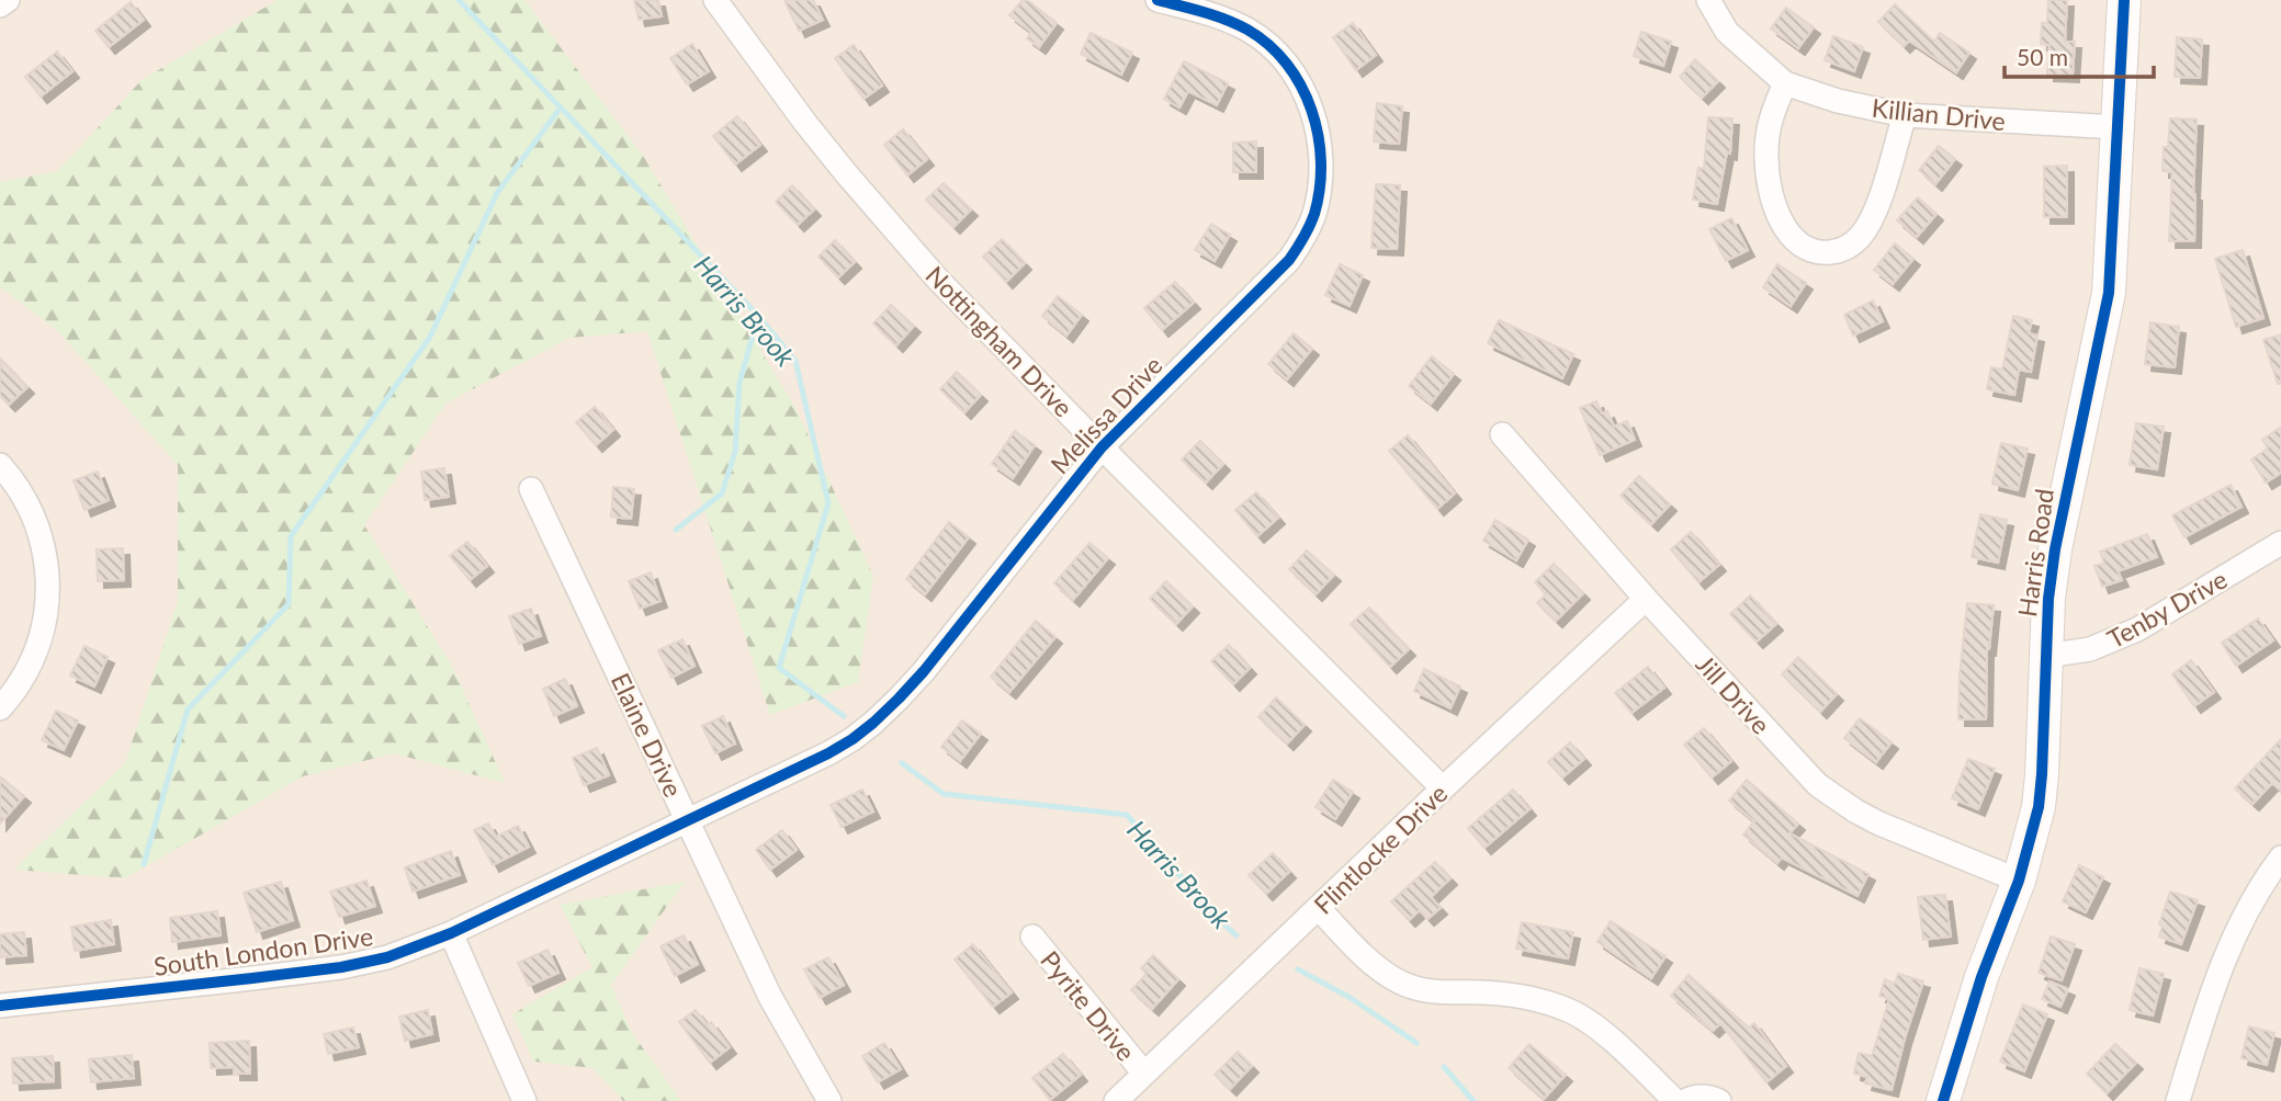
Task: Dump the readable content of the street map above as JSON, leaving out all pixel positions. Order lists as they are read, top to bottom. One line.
{"streets":{"street":["Killian Drive","Nottingham Drive","Melissa Drive","Harris Road","Tenby Drive","Jill Drive","Elaine Drive","Flintlocke Drive","South London Drive","Pyrite Drive"]},"crossings":[["Killian Drive","Harris Road"],["Nottingham Drive","Melissa Drive"],["Nottingham Drive","Flintlocke Drive"],["Melissa Drive","Elaine Drive"],["Melissa Drive","South London Drive"],["Harris Road","Tenby Drive"],["Harris Road","Jill Drive"],["Jill Drive","Flintlocke Drive"],["Elaine Drive","South London Drive"],["Flintlocke Drive","Pyrite Drive"]],"water":["Harris Brook"],"scale_bar":"50 m"}
